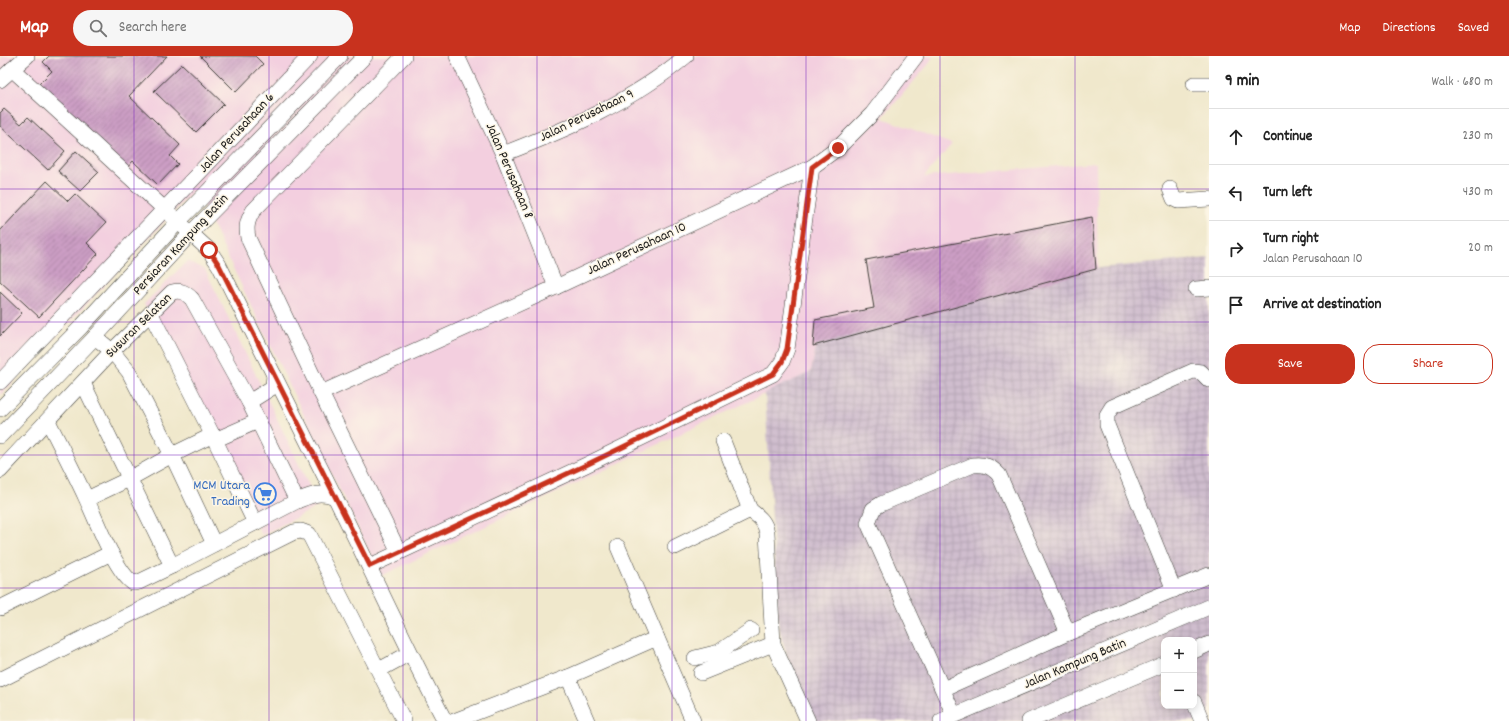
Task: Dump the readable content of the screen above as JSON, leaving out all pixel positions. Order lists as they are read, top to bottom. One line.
{"streets":{"street":["Jalan Perusahaan 9","Jalan Perusahaan 6","Jalan Perusahaan 8","Persiaran Kampung Batin","Jalan Perusahaan 10","Susuran Selatan","Jalan Kampung Batin"]},"crossings":[["Jalan Perusahaan 9","Jalan Perusahaan 8"],["Jalan Perusahaan 8","Jalan Perusahaan 10"]],"places":{"supermarket":["MCM Utara Trading"]},"page":{"header":"Map","search":"Search here","nav":["Map","Directions","Saved"],"heading":["9 min","Walk · 680 m"],"list":[["Continue","230 m"],["Turn left","430 m"],["Turn right","Jalan Perusahaan 10","20 m"],"Arrive at destination"],"buttons":["Save","Share"],"map_buttons":["+","−"]}}
